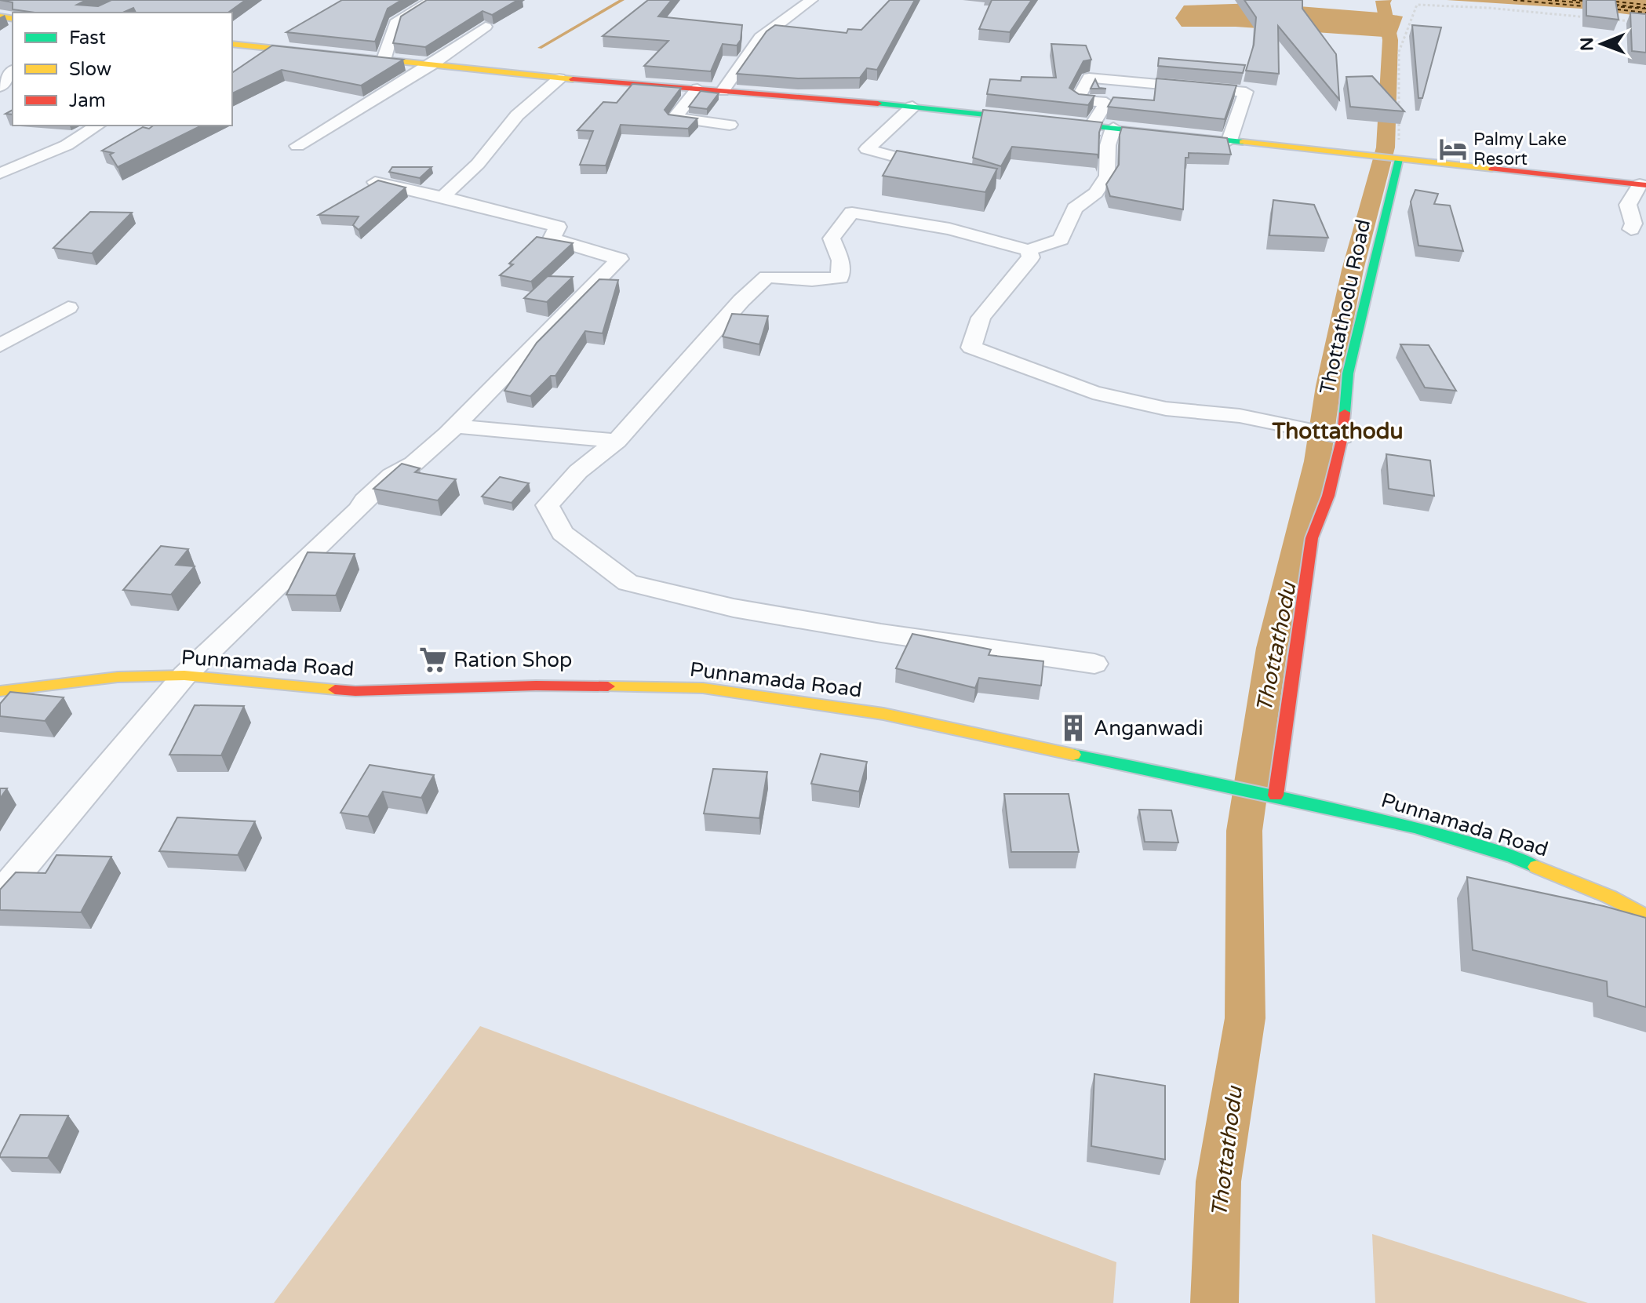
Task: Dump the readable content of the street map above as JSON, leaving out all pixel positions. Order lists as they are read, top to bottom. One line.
{"streets":{"main road":["Thottathodu Road","Punnamada Road"]},"crossings":[["Thottathodu Road","Punnamada Road"]],"districts":["Thottathodu"],"water":["Thottathodu"],"places":{"hotel":["Palmy Lake Resort"],"supermarket":["Ration Shop"],"building":["Anganwadi"]},"legend":["Fast","Slow","Jam"],"north":"left"}
